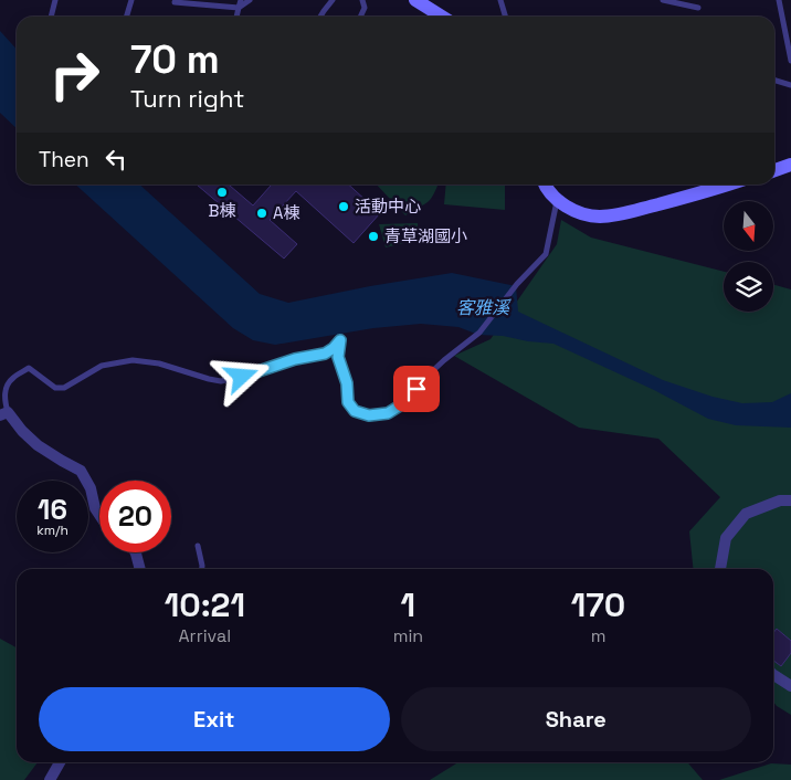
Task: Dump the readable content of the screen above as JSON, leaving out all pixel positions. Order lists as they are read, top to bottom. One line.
{"water":["客雅溪"],"places":["B棟","活動中心","A棟","青草湖國小"],"north":"bottom","page":{"turn":["70 m","Turn right"],"then":"Then","speed":"16 km/h","limit":"20","eta":["10:21","Arrival","1","min","170","m"],"buttons":["Exit","Share"]}}
